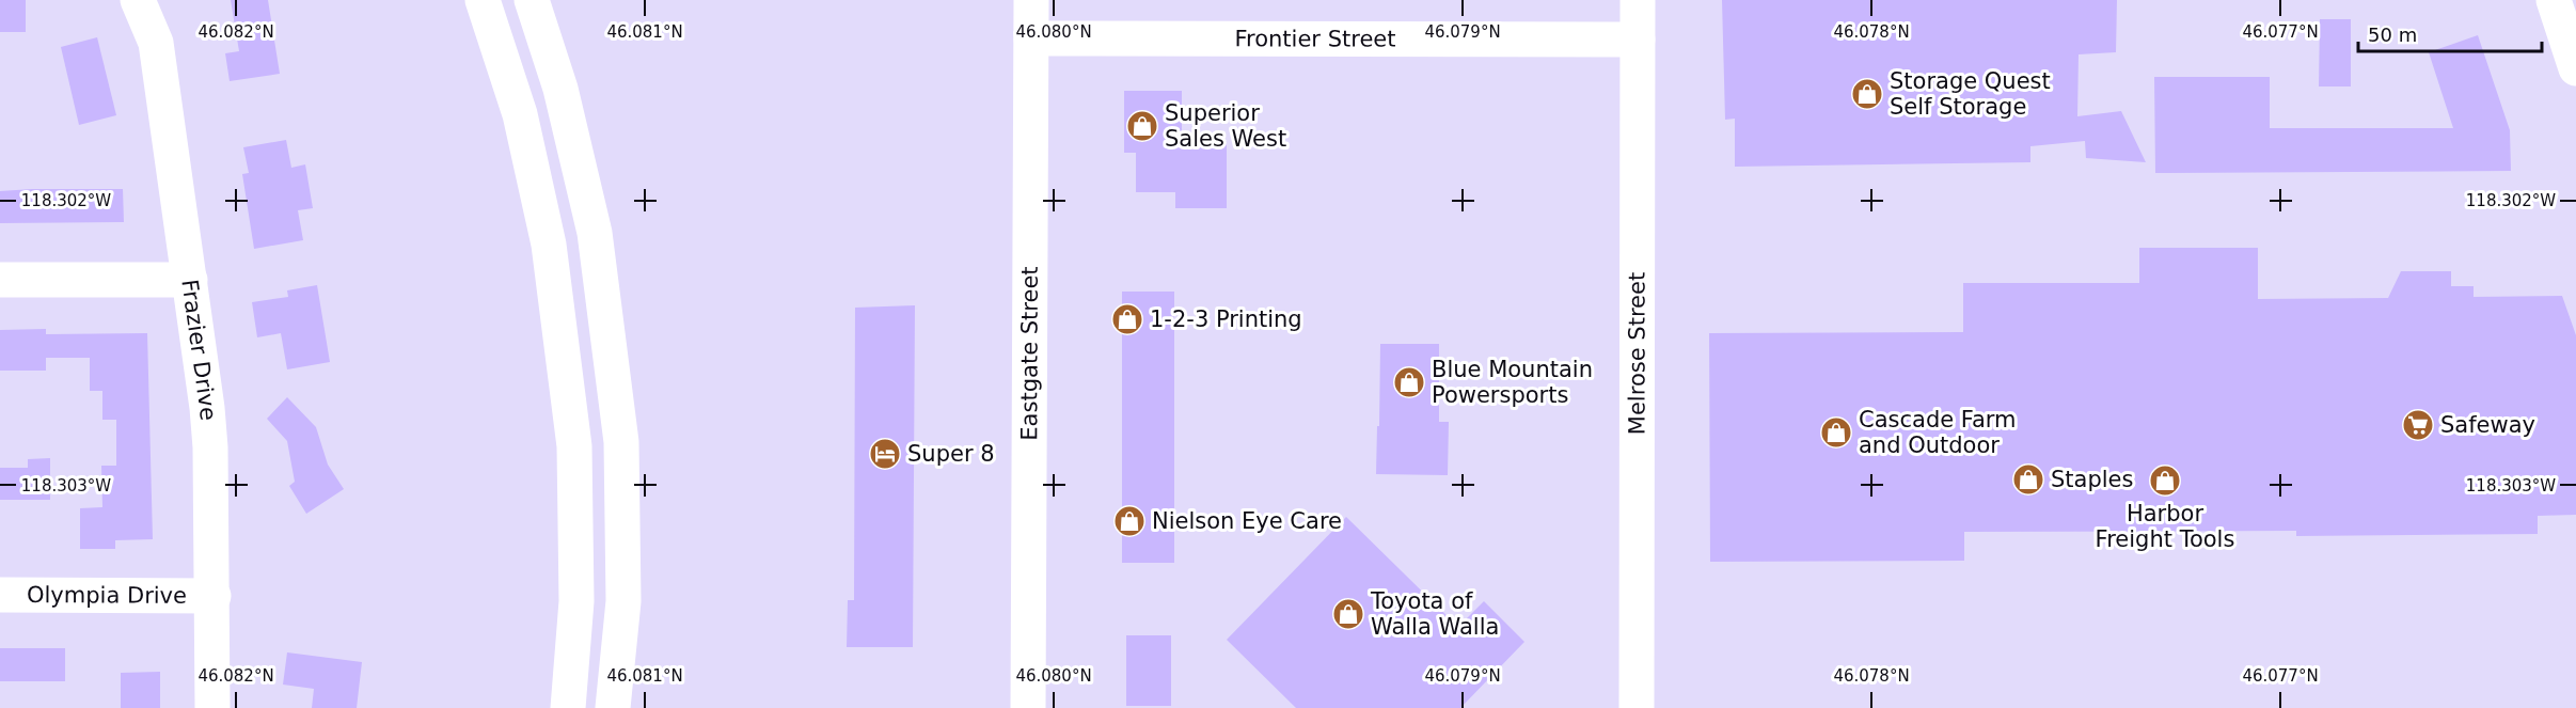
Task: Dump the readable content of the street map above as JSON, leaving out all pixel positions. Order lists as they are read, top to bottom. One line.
{"streets":{"main road":["Frontier Street","Frazier Drive","Melrose Street","Eastgate Street","Olympia Drive"]},"crossings":[["Frontier Street","Melrose Street"],["Frontier Street","Eastgate Street"],["Frazier Drive","Olympia Drive"]],"places":{"shop":["Storage Quest Self Storage","Superior Sales West","1-2-3 Printing","Blue Mountain Powersports","Cascade Farm and Outdoor","Staples","Harbor Freight Tools","Nielson Eye Care","Toyota of Walla Walla"],"supermarket":["Safeway"],"hotel":["Super 8"]},"scale_bar":"50 m","coordinates":["46.082°N","46.081°N","46.080°N","46.079°N","46.078°N","46.077°N","118.302°W","118.303°W"]}
